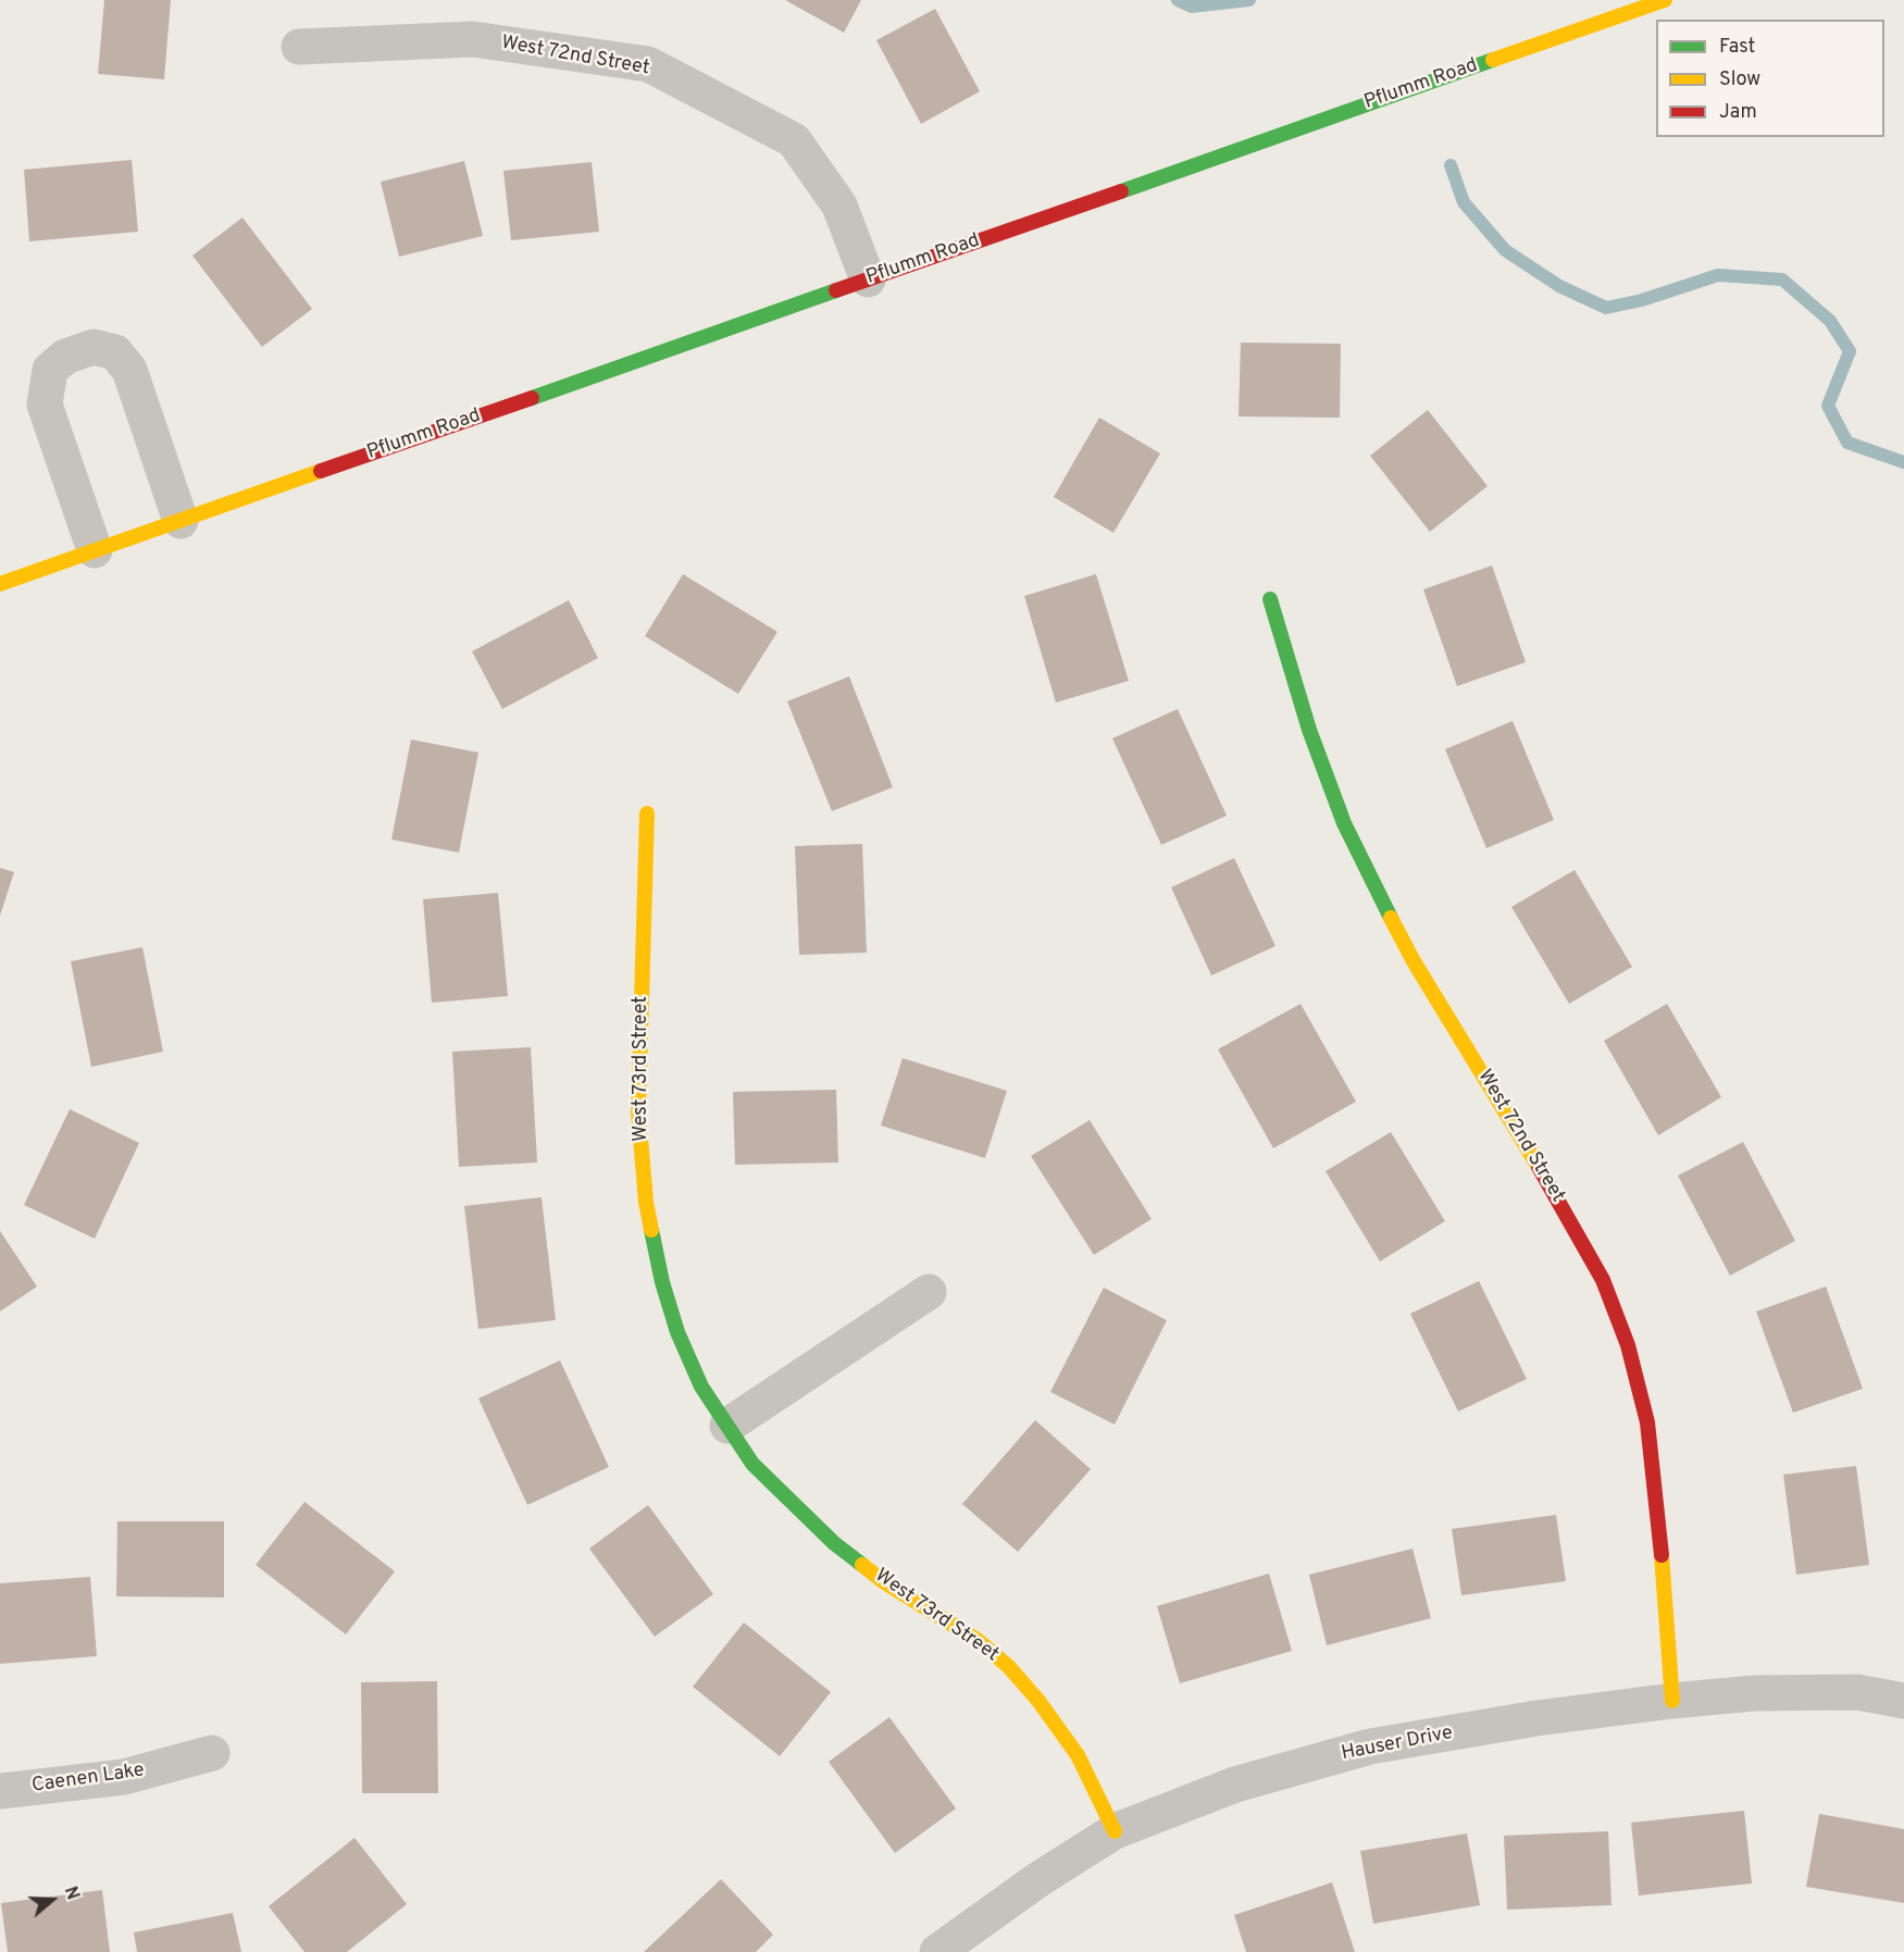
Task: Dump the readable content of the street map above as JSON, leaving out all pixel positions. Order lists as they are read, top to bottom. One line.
{"streets":{"street":["West 72nd Street","Pflumm Road","West 73rd Street","Hauser Drive","Caenen Lake"]},"crossings":[["West 72nd Street","Pflumm Road"],["West 72nd Street","Hauser Drive"],["West 73rd Street","Hauser Drive"]],"legend":["Fast","Slow","Jam"],"north":"right"}
